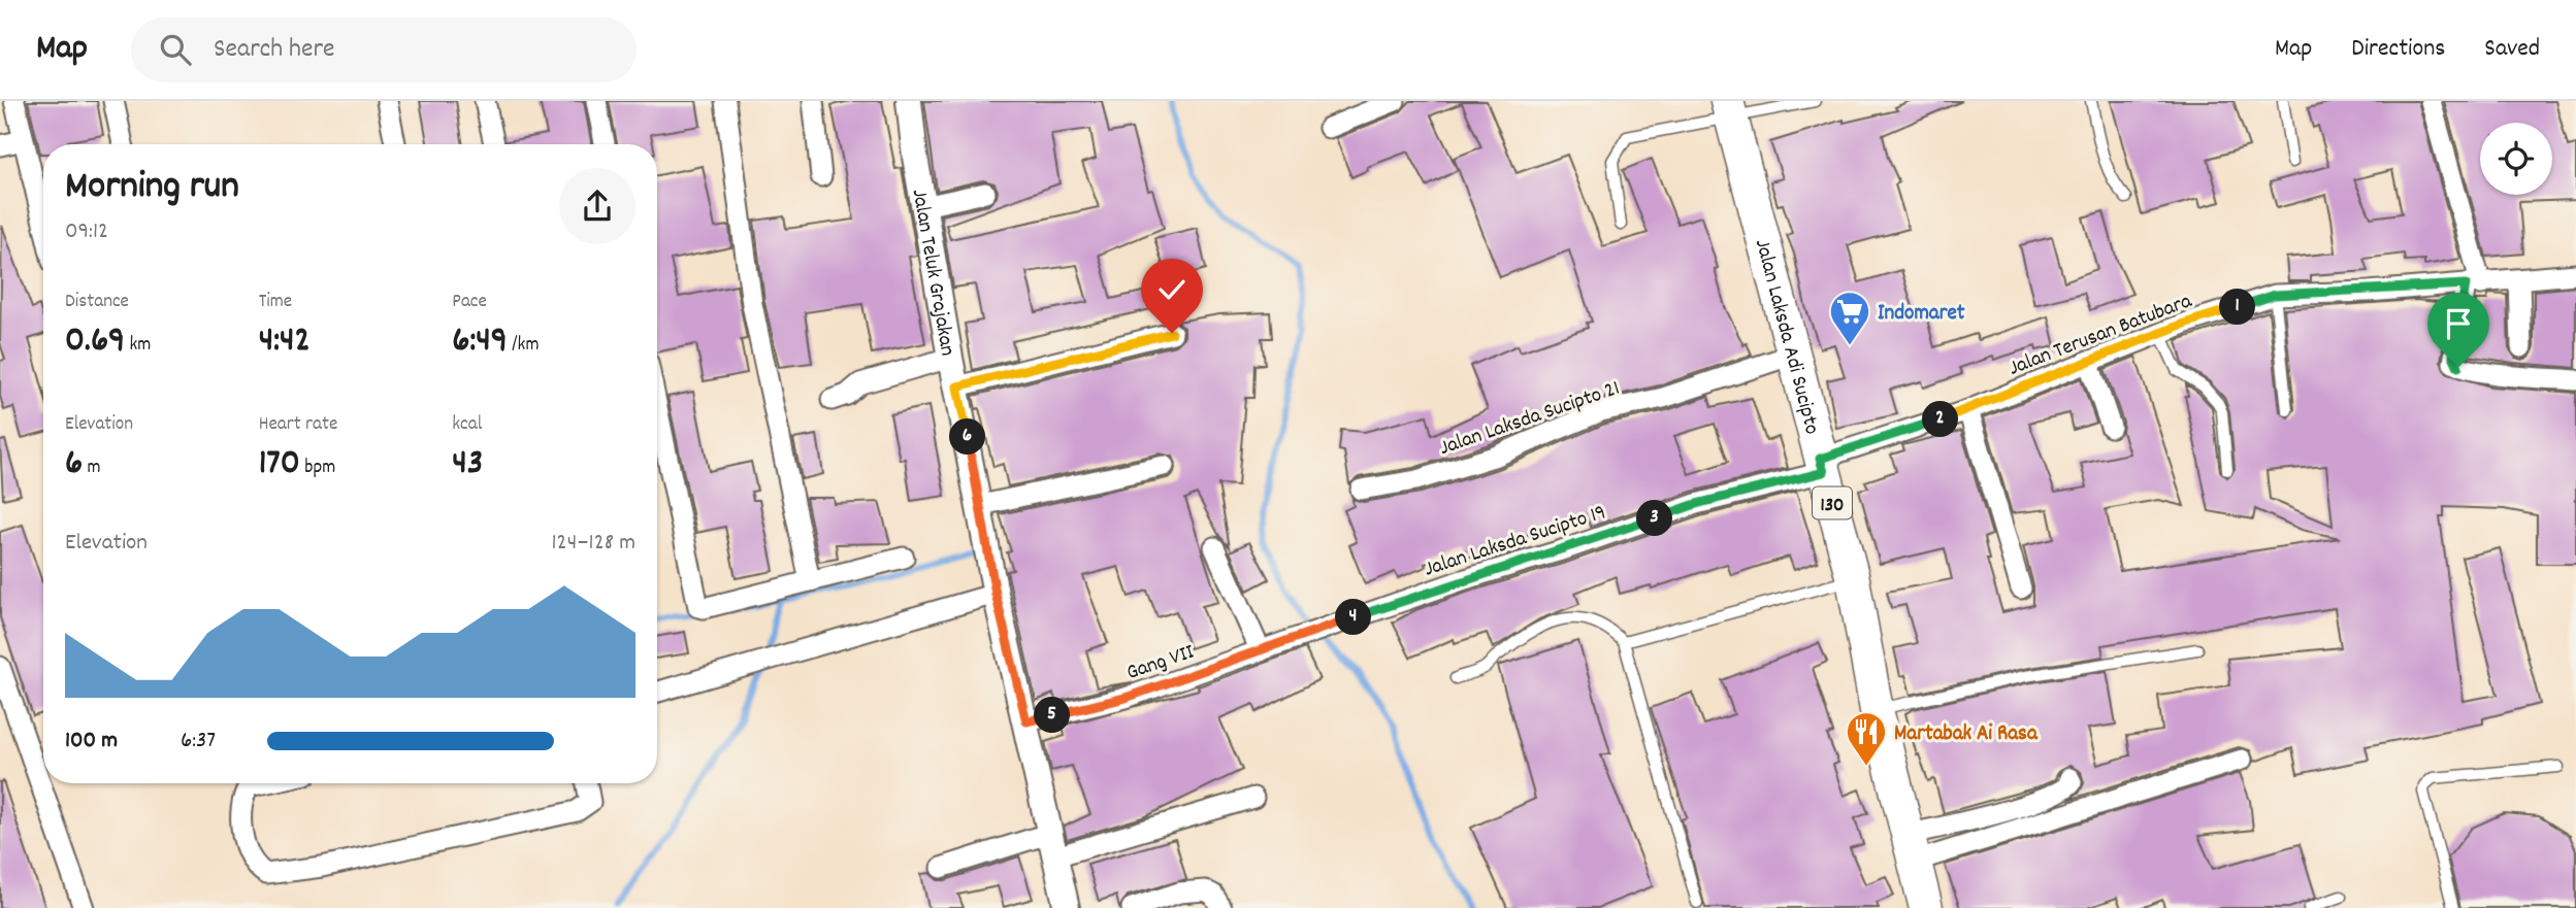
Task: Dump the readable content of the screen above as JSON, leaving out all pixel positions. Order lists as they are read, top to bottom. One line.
{"streets":{"main road":["Jalan Laksda Adi Sucipto","130"],"street":["Jalan Teluk Grajakan","Jalan Terusan Batubara","Jalan Laksda Sucipto 21","Jalan Laksda Sucipto 19","Gang VII"]},"crossings":[["Jalan Teluk Grajakan","Gang VII"],["Jalan Terusan Batubara","Jalan Laksda Adi Sucipto"],["Jalan Terusan Batubara","Jalan Laksda Sucipto 19"],["Jalan Laksda Adi Sucipto","Jalan Laksda Sucipto 21"],["Jalan Laksda Adi Sucipto","Jalan Laksda Sucipto 19"],["Jalan Laksda Sucipto 19","Gang VII"]],"places":{"supermarket":["Indomaret"],"restaurant":["Martabak Ai Rasa"]},"page":{"header":"Map","search":"Search here","nav":["Map","Directions","Saved"],"heading":["Morning run","09:12"],"stats":[["Distance","0.69 km"],["Time","4:42"],["Pace","6:49 /km"],["Elevation","6 m"],["Heart rate","170 bpm"],["kcal","43"]],"pins":["1","2","6","3","4","5"],"chart":["Elevation","124–128 m"],"list":[{"name":"100 m","note":"6:37"}]}}
